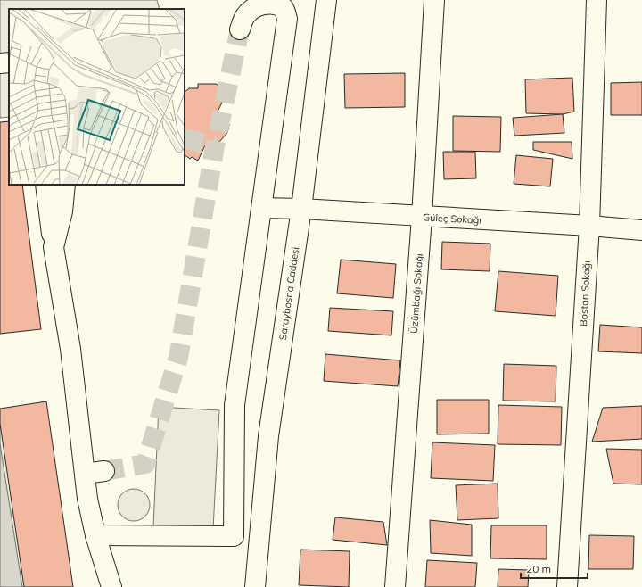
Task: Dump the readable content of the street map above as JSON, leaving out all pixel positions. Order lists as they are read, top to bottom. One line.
{"streets":{"street":["Güleç Sokağı","Saraybosna Caddesi","Üzümbağı Sokağı","Bostan Sokağı"]},"crossings":[["Güleç Sokağı","Saraybosna Caddesi"],["Güleç Sokağı","Üzümbağı Sokağı"],["Güleç Sokağı","Bostan Sokağı"]],"scale_bar":"20 m"}
